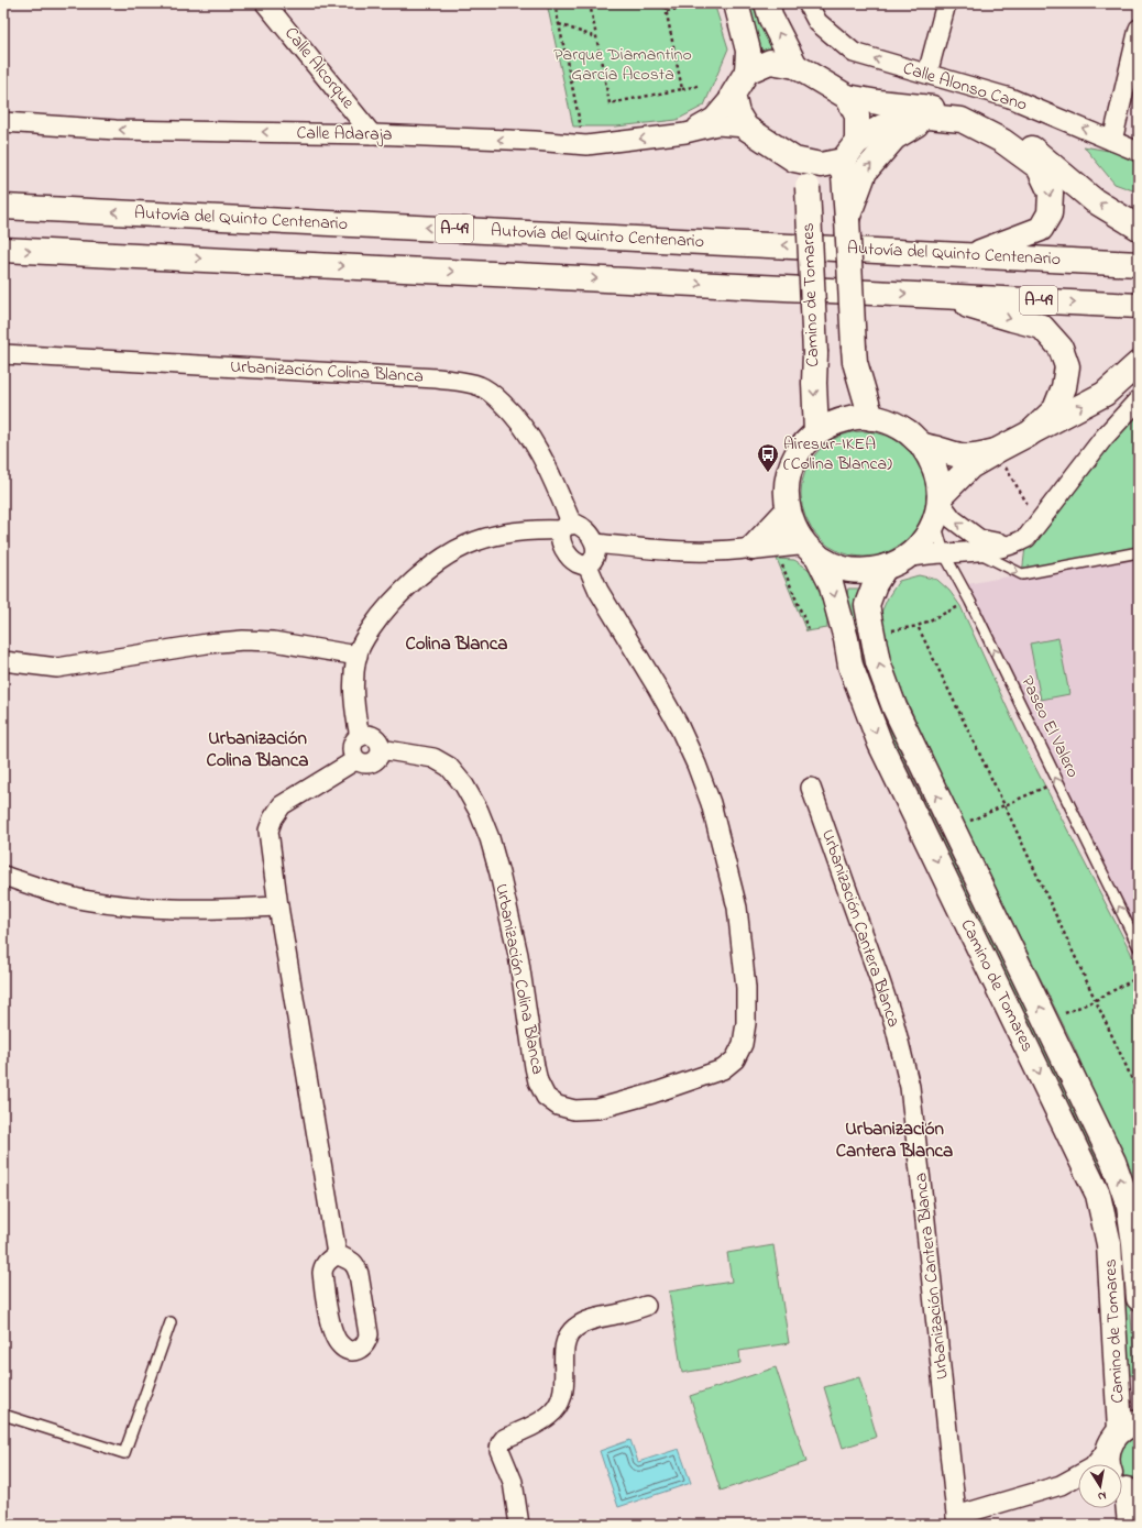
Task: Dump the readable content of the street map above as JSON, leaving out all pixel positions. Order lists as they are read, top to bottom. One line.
{"streets":{"main road":["Autovía del Quinto Centenario","A-49","Camino de Tomares"],"street":["Calle Alcorque","Calle Alonso Cano","Calle Adaraja","Urbanización Colina Blanca","Urbanización Cantera Blanca"],"lane":["Paseo El Valero"]},"crossings":[["Calle Alcorque","Calle Adaraja"],["Calle Adaraja","Camino de Tomares"],["Camino de Tomares","Paseo El Valero"]],"one_way":["Calle Alonso Cano","Calle Adaraja","Paseo El Valero"],"districts":["Colina Blanca","Urbanización Colina Blanca","Urbanización Cantera Blanca"],"parks":["Parque Diamantino García Acosta"],"places":{"bus stop":["Airesur-IKEA (Colina Blanca)"]},"north":"bottom"}
